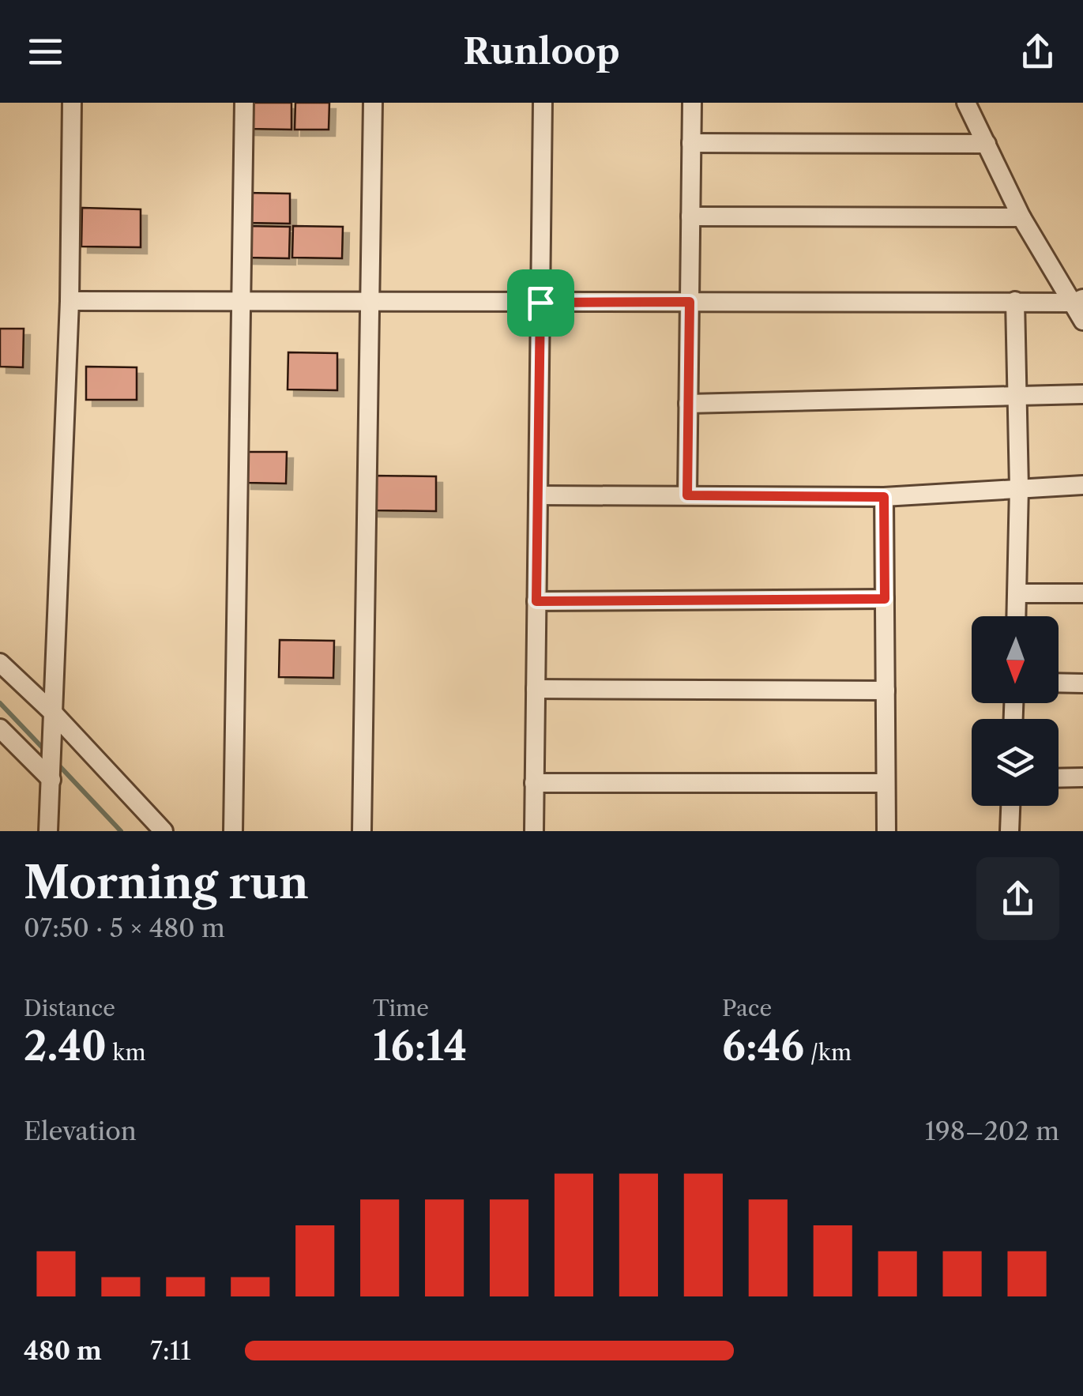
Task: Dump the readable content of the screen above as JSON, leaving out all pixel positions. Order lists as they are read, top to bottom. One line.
{"north":"bottom","page":{"header":"Runloop","heading":["Morning run","07:50 · 5 × 480 m"],"stats":[["Distance","2.40 km"],["Time","16:14"],["Pace","6:46 /km"]],"chart":["Elevation","198–202 m"],"list":[{"name":"480 m","note":"7:11"}]}}
